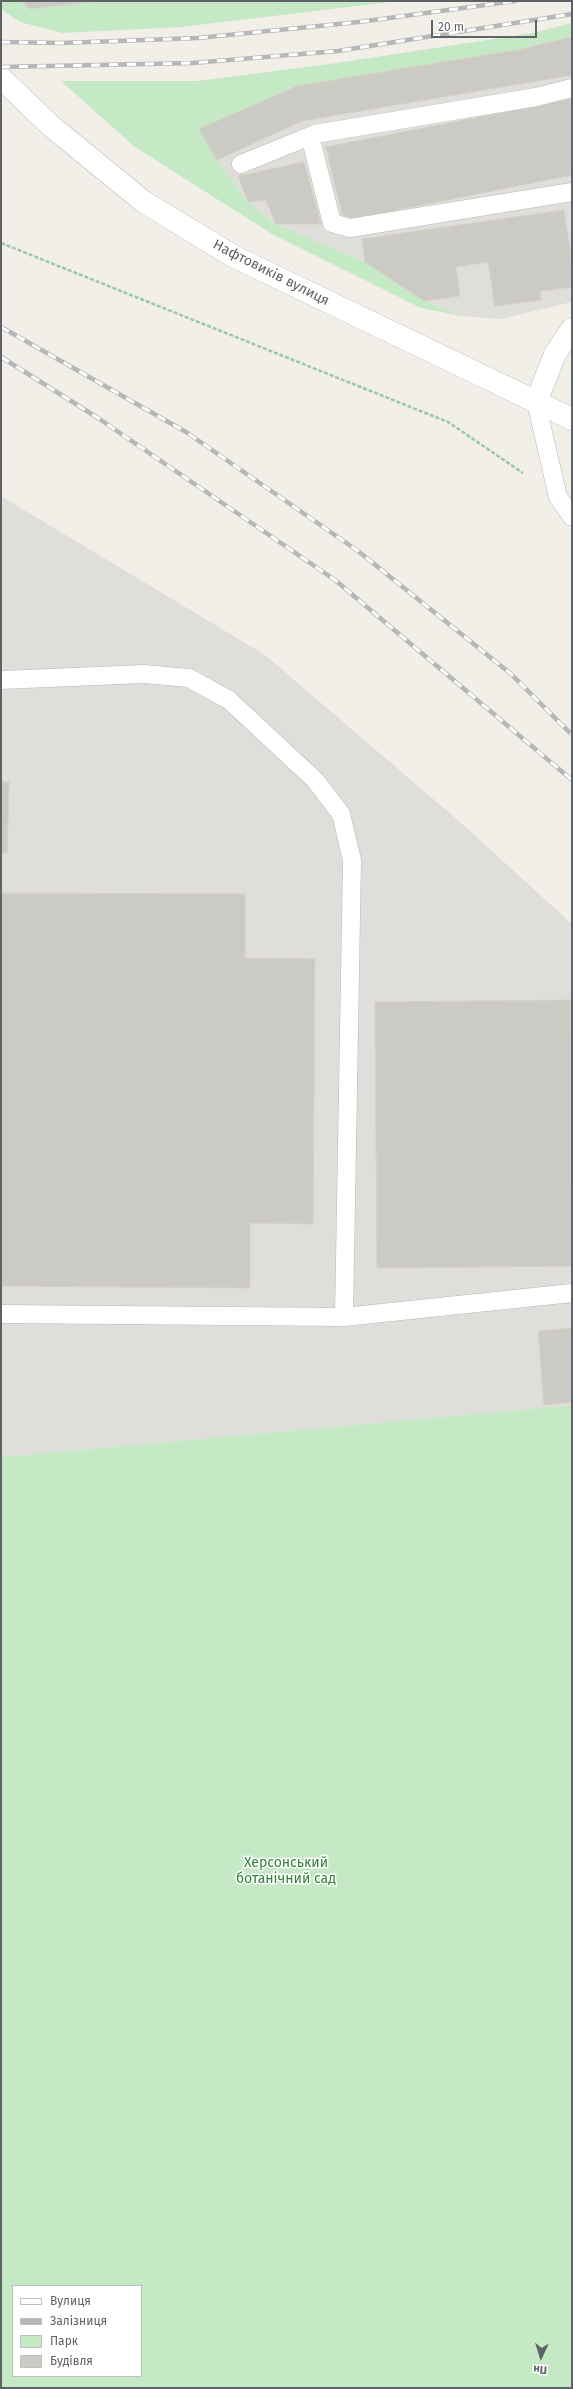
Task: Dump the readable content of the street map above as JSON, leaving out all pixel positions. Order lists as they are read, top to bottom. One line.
{"streets":{"street":["Нафтовиків вулиця"]},"parks":["Херсонський ботанічний сад"],"legend":["Вулиця","Залізниця","Парк","Будівля"],"scale_bar":"20 m","north":"bottom"}
